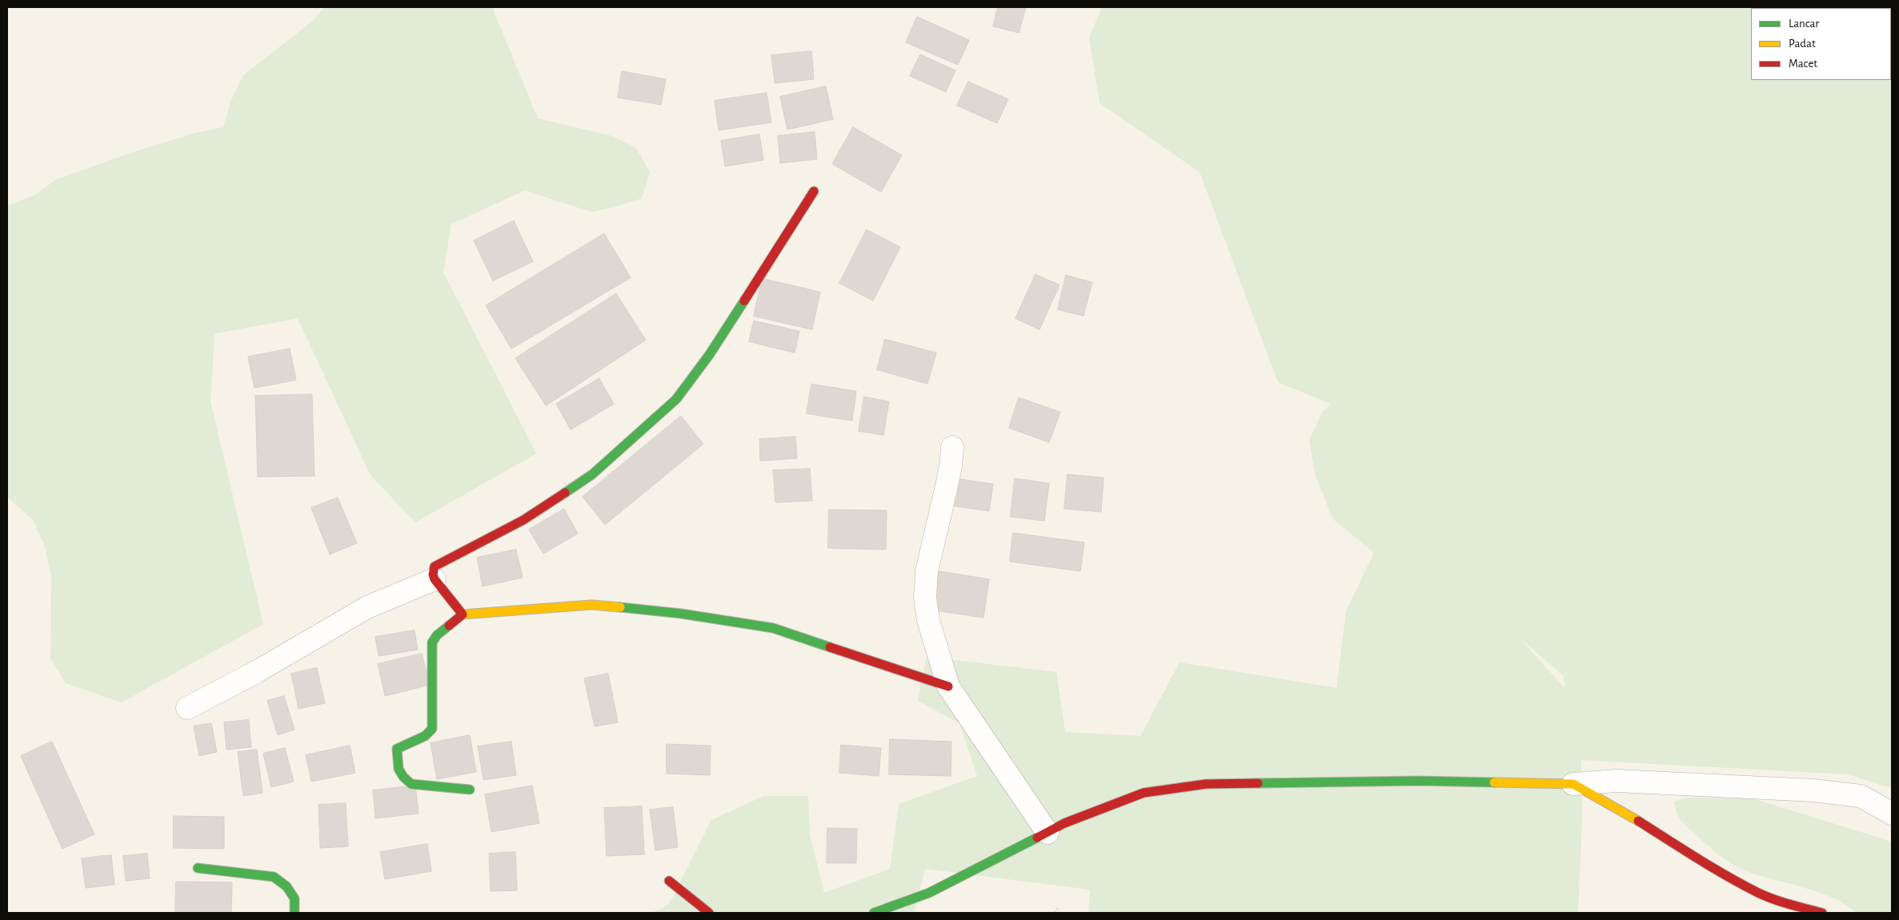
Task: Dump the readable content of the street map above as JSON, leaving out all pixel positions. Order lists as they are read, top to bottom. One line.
{"legend":["Lancar","Padat","Macet"]}
